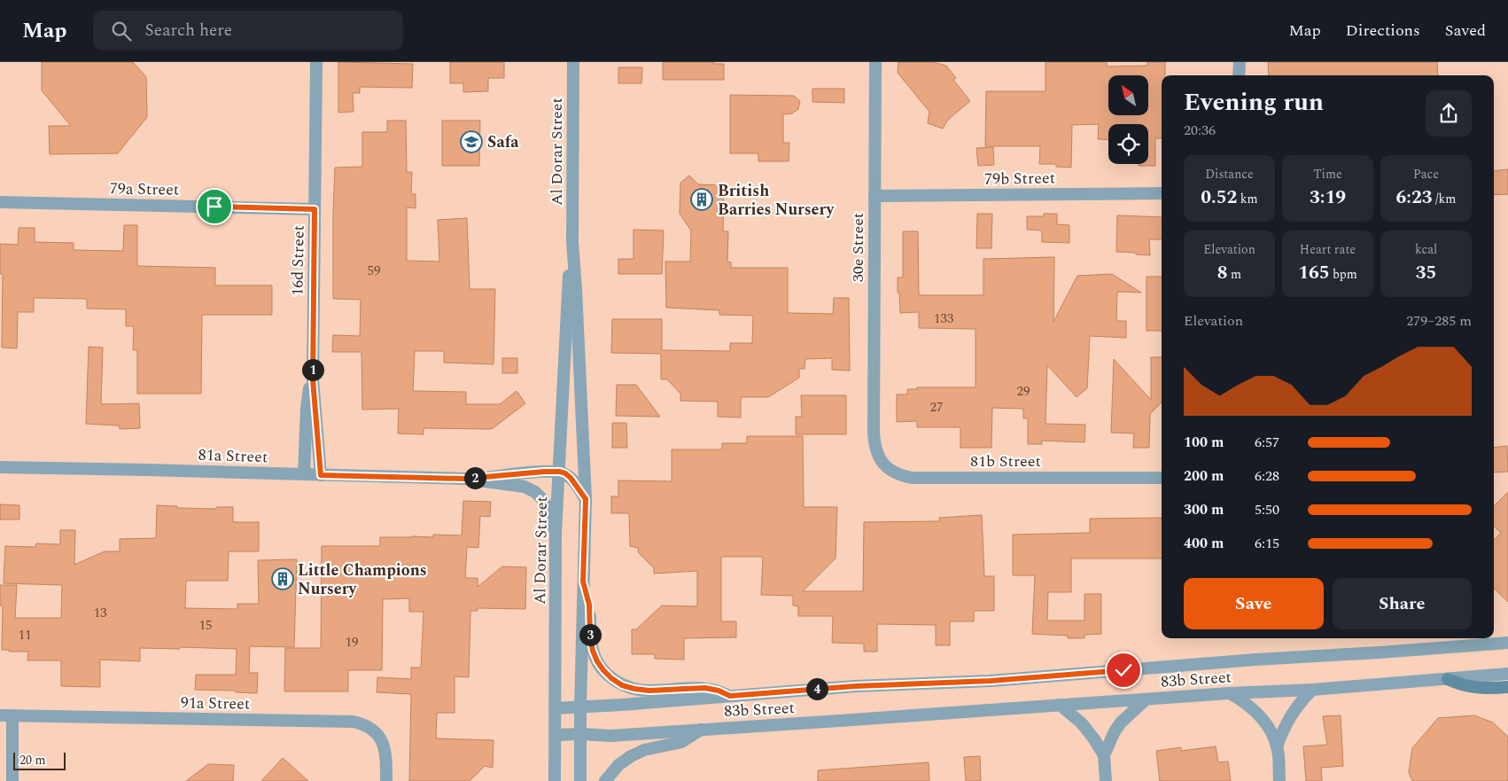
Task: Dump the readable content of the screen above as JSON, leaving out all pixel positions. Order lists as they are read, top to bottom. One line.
{"streets":{"street":["Al Dorar Street","79b Street","79a Street","30e Street","16d Street","81a Street","81b Street","83b Street","91a Street"]},"crossings":[["Al Dorar Street","81a Street"],["Al Dorar Street","83b Street"],["79b Street","30e Street"],["79a Street","16d Street"],["30e Street","81b Street"],["16d Street","81a Street"]],"places":{"school or university":["Safa"],"building":["British Barries Nursery","Little Champions Nursery"]},"house_numbers":["59","133","29","27","13","15","11","19"],"scale_bar":"20 m","north":"top left","page":{"header":"Map","search":"Search here","nav":["Map","Directions","Saved"],"heading":["Evening run","20:36"],"stats":[["Distance","0.52 km"],["Time","3:19"],["Pace","6:23 /km"],["Elevation","8 m"],["Heart rate","165 bpm"],["kcal","35"]],"chart":["Elevation","279–285 m"],"pins":["1","2","3","4"],"list":[{"name":"100 m","note":"6:57"},{"name":"200 m","note":"6:28"},{"name":"300 m","note":"5:50"},{"name":"400 m","note":"6:15"}],"buttons":["Save","Share"],"scale":"20 m"}}
